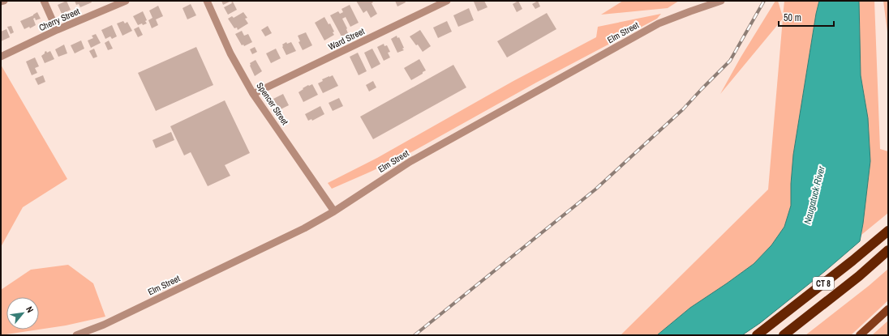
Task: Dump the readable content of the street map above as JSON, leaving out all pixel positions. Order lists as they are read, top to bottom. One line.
{"streets":{"highway":["CT 8"],"street":["Cherry Street","Elm Street","Ward Street","Spencer Street"]},"crossings":[["Elm Street","Spencer Street"],["Ward Street","Spencer Street"]],"water":["Naugatuck River"],"scale_bar":"50 m","north":"top right"}
